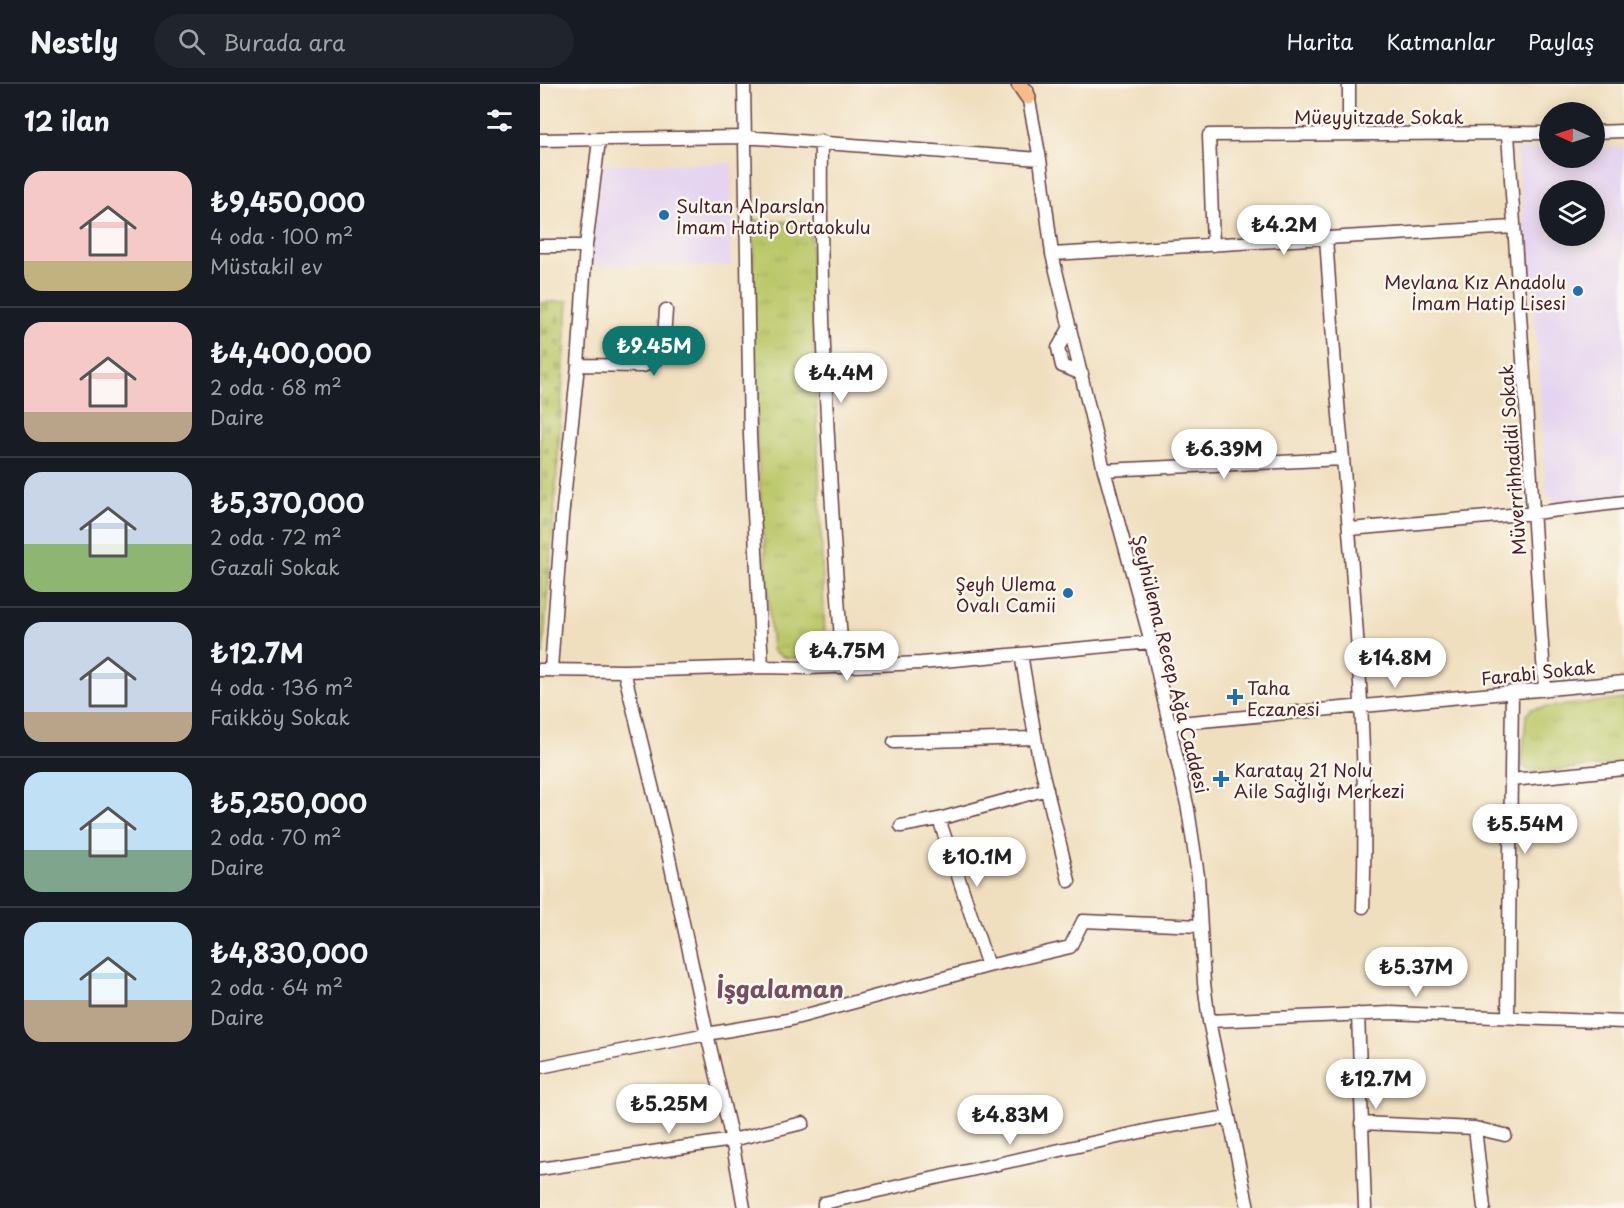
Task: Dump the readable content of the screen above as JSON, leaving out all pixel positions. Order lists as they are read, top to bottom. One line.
{"streets":{"street":["Müeyyitzade Sokak","Müverrihhadidi Sokak","Şeyhülema Recep Ağa Caddesi","Farabi Sokak"]},"crossings":[["Müeyyitzade Sokak","Müverrihhadidi Sokak"],["Müverrihhadidi Sokak","Farabi Sokak"],["Şeyhülema Recep Ağa Caddesi","Farabi Sokak"]],"districts":["İşgalaman"],"places":{"other":["Sultan Alparslan İmam Hatip Ortaokulu","Mevlana Kız Anadolu İmam Hatip Lisesi","Şeyh Ulema Ovalı Camii"],"health":["Taha Eczanesi","Karatay 21 Nolu Aile Sağlığı Merkezi"]},"north":"left","page":{"header":"Nestly","search":"Burada ara","nav":["Harita","Katmanlar","Paylaş"],"heading":"12 ilan","list":[{"name":"₺9,450,000","note":"4 oda · 100 m² · Müstakil ev"},{"name":"₺4,400,000","note":"2 oda · 68 m² · Daire"},{"name":"₺5,370,000","note":"2 oda · 72 m² · Gazali Sokak"},{"name":"₺12.7M","note":"4 oda · 136 m² · Faikköy Sokak"},{"name":"₺5,250,000","note":"2 oda · 70 m² · Daire"},{"name":"₺4,830,000","note":"2 oda · 64 m² · Daire"}],"price":["₺4.2M","₺9.45M","₺4.4M","₺6.39M","₺4.75M","₺14.8M","₺5.54M","₺10.1M","₺5.37M","₺12.7M","₺5.25M","₺4.83M"]}}
